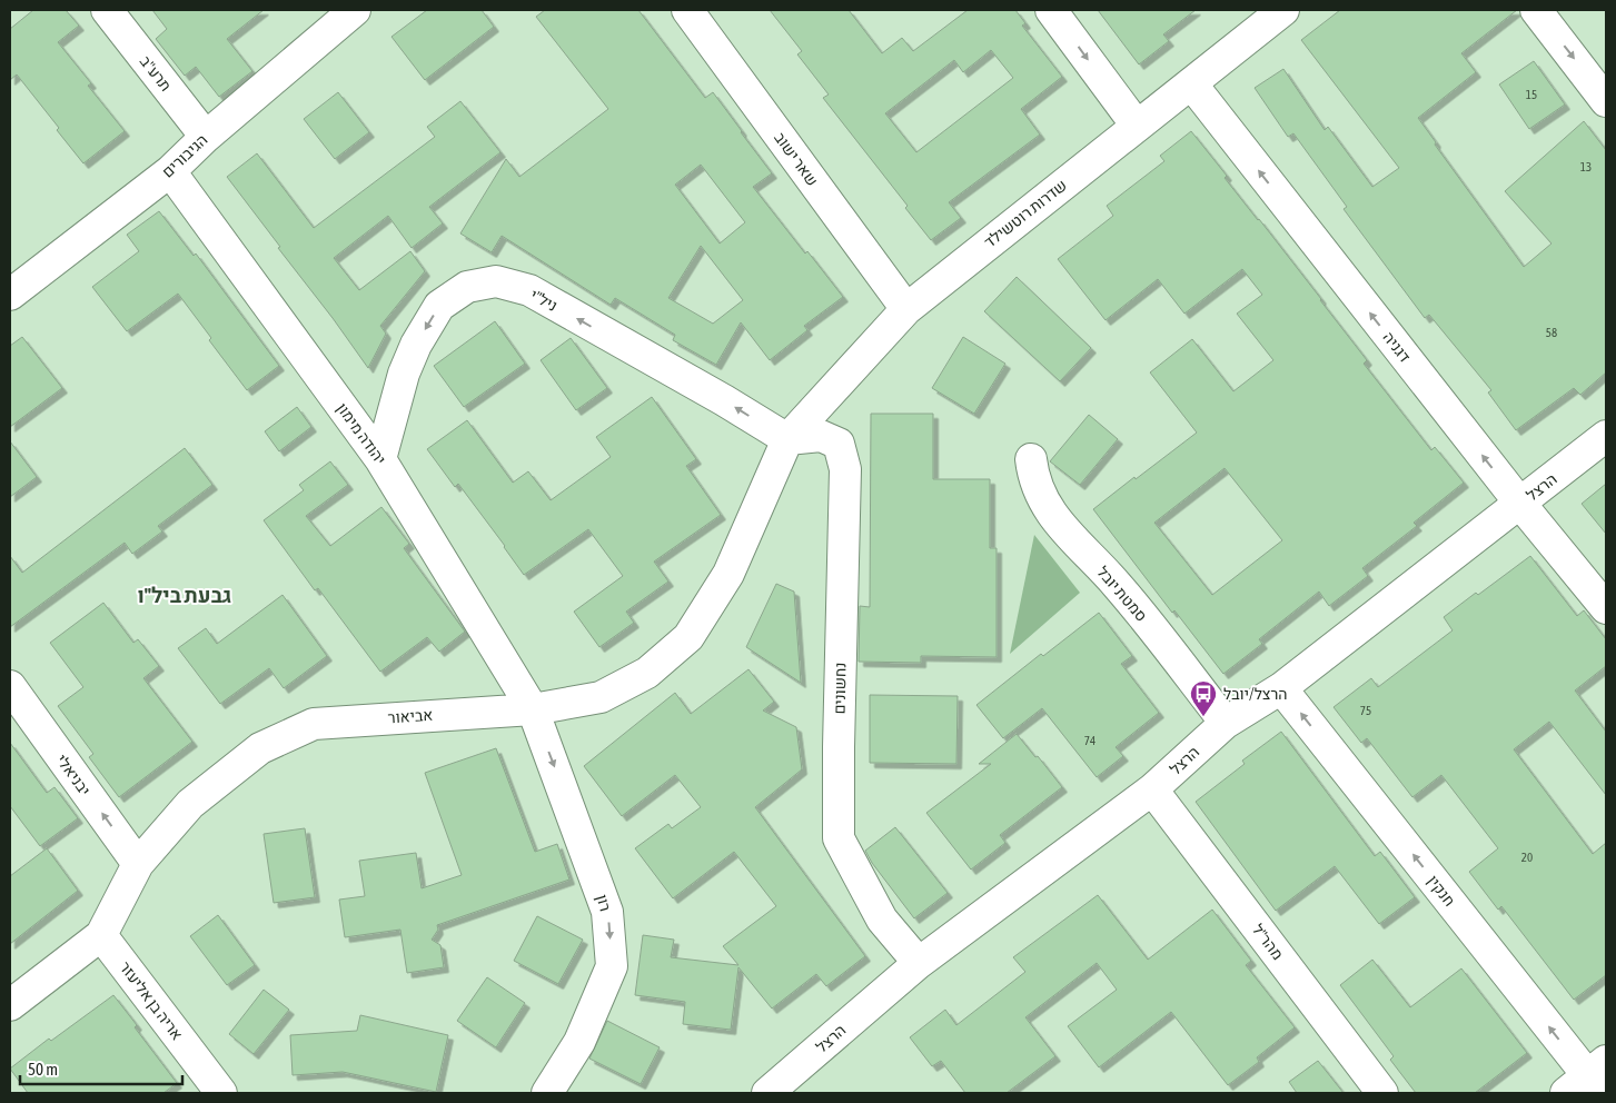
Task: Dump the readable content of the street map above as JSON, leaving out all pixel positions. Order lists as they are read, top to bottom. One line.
{"streets":{"street":["תרע\"ב","הגיבורים","שאר ישוב","שדרות רוטשילד","ניל\"י","דגניה","יהודה מימון","הרצל","סמטת יובל","נחשונים","אביאור","יבניאלי","חנקין","רון","מהר\"ל","אריה בן אליעזר"]},"crossings":[["תרע\"ב","הגיבורים"],["הגיבורים","יהודה מימון"],["שאר ישוב","שדרות רוטשילד"],["שדרות רוטשילד","ניל\"י"],["שדרות רוטשילד","דגניה"],["שדרות רוטשילד","נחשונים"],["שדרות רוטשילד","אביאור"],["ניל\"י","יהודה מימון"],["ניל\"י","נחשונים"],["ניל\"י","אביאור"],["דגניה","הרצל"],["יהודה מימון","אביאור"],["יהודה מימון","רון"],["הרצל","סמטת יובל"],["הרצל","נחשונים"],["הרצל","חנקין"],["הרצל","מהר\"ל"],["נחשונים","אביאור"],["אביאור","יבניאלי"],["אביאור","רון"],["אביאור","אריה בן אליעזר"]],"one_way":["דגניה","יבניאלי","חנקין","רון"],"districts":["גבעת ביל\"ו"],"places":{"bus stop":["הרצל/יובל"]},"house_numbers":["15","13","58","75","74","20"],"scale_bar":"50 m"}
